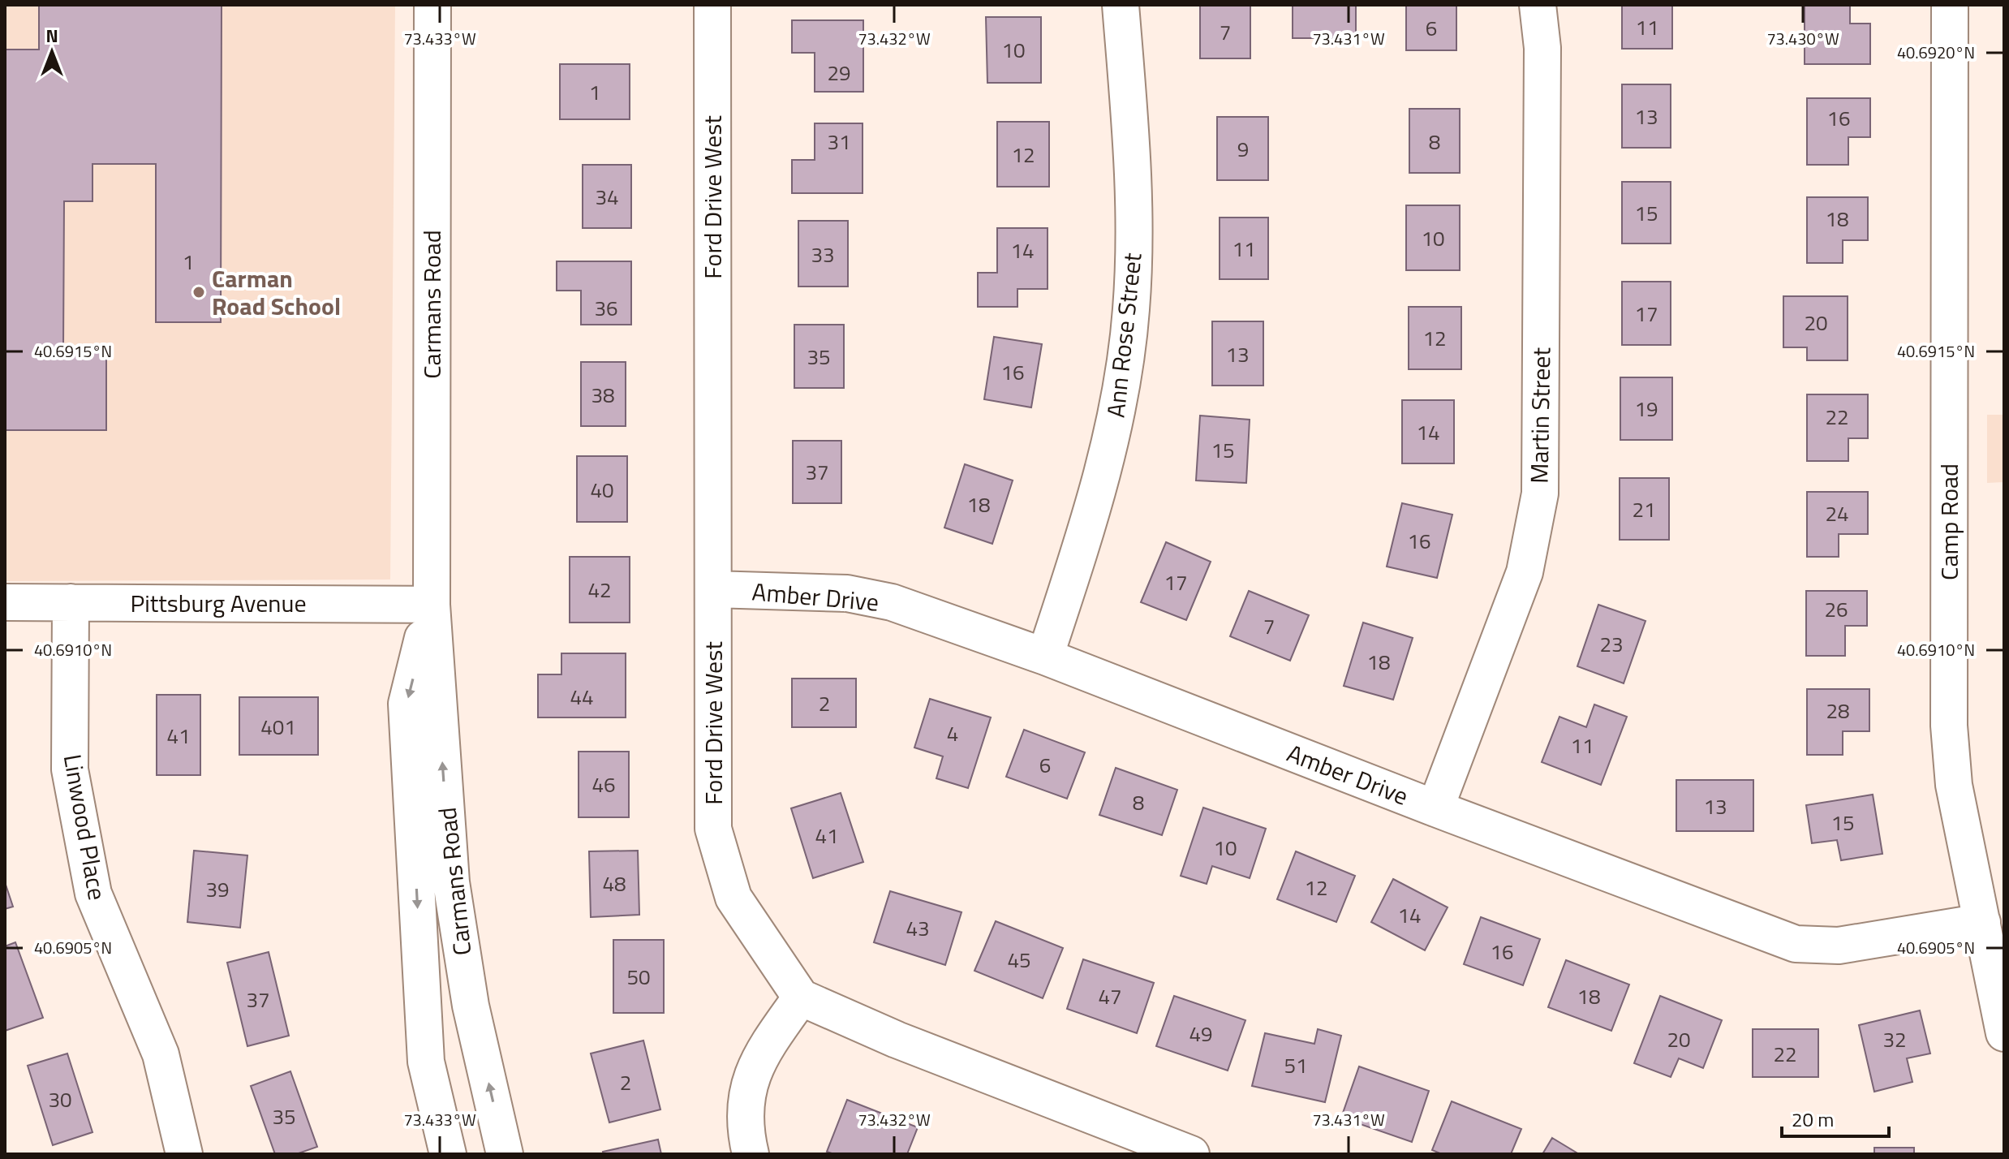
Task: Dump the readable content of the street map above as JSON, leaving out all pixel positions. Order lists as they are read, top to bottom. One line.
{"streets":{"street":["Ford Drive West","Carmans Road","Ann Rose Street","Martin Street","Camp Road","Amber Drive","Pittsburg Avenue","Linwood Place"]},"crossings":[["Ford Drive West","Amber Drive"],["Carmans Road","Pittsburg Avenue"],["Ann Rose Street","Amber Drive"],["Martin Street","Amber Drive"],["Camp Road","Amber Drive"],["Pittsburg Avenue","Linwood Place"]],"places":["Carman Road School"],"house_numbers":["11","6","7","10","29","1","13","16","31","8","9","12","34","15","18","10","11","14","33","1","36","17","20","12","13","35","16","38","19","22","14","15","37","40","18","21","24","16","17","42","26","7","23","18","44","2","28","401","4","41","11","6","46","8","13","15","41","10","48","12","39","14","43","16","45","50","47","18","37","49","20","32","22","51","2","30","35"],"scale_bar":"20 m","north":"top","coordinates":["73.433°W","73.432°W","73.431°W","73.430°W","40.6920°N","40.6915°N","40.6910°N","40.6905°N"]}
